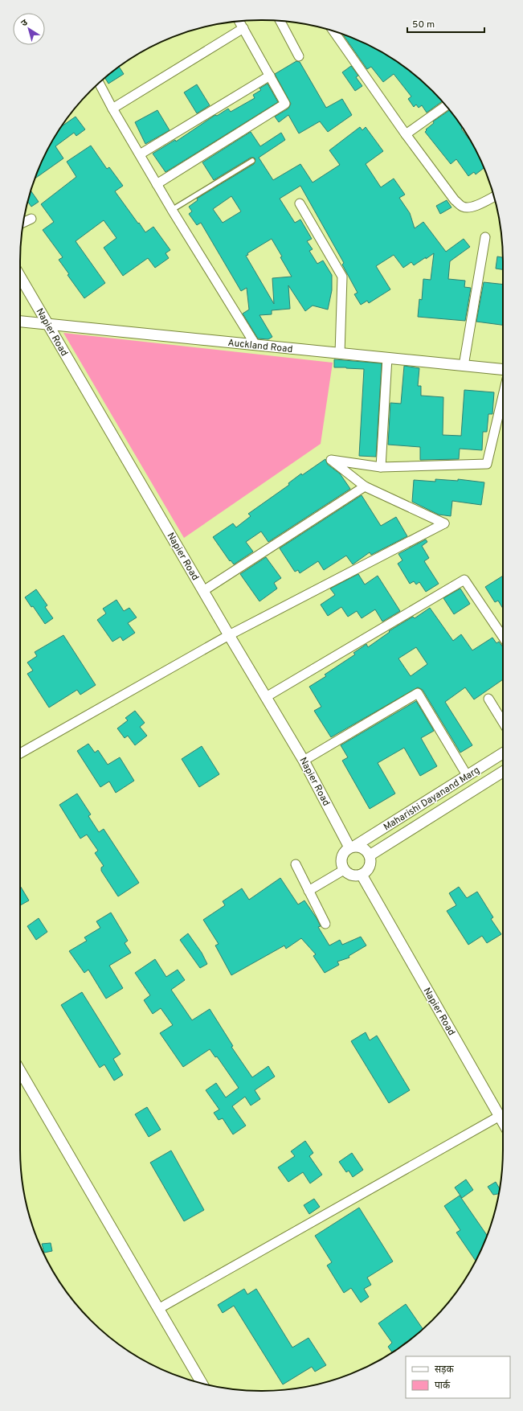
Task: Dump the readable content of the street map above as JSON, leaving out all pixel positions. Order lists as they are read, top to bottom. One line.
{"streets":{"street":["Napier Road","Auckland Road","Maharishi Dayanand Marg"]},"crossings":[["Napier Road","Auckland Road"],["Napier Road","Maharishi Dayanand Marg"]],"legend":["सड़क","पार्क"],"scale_bar":"50 m","north":"top left"}
